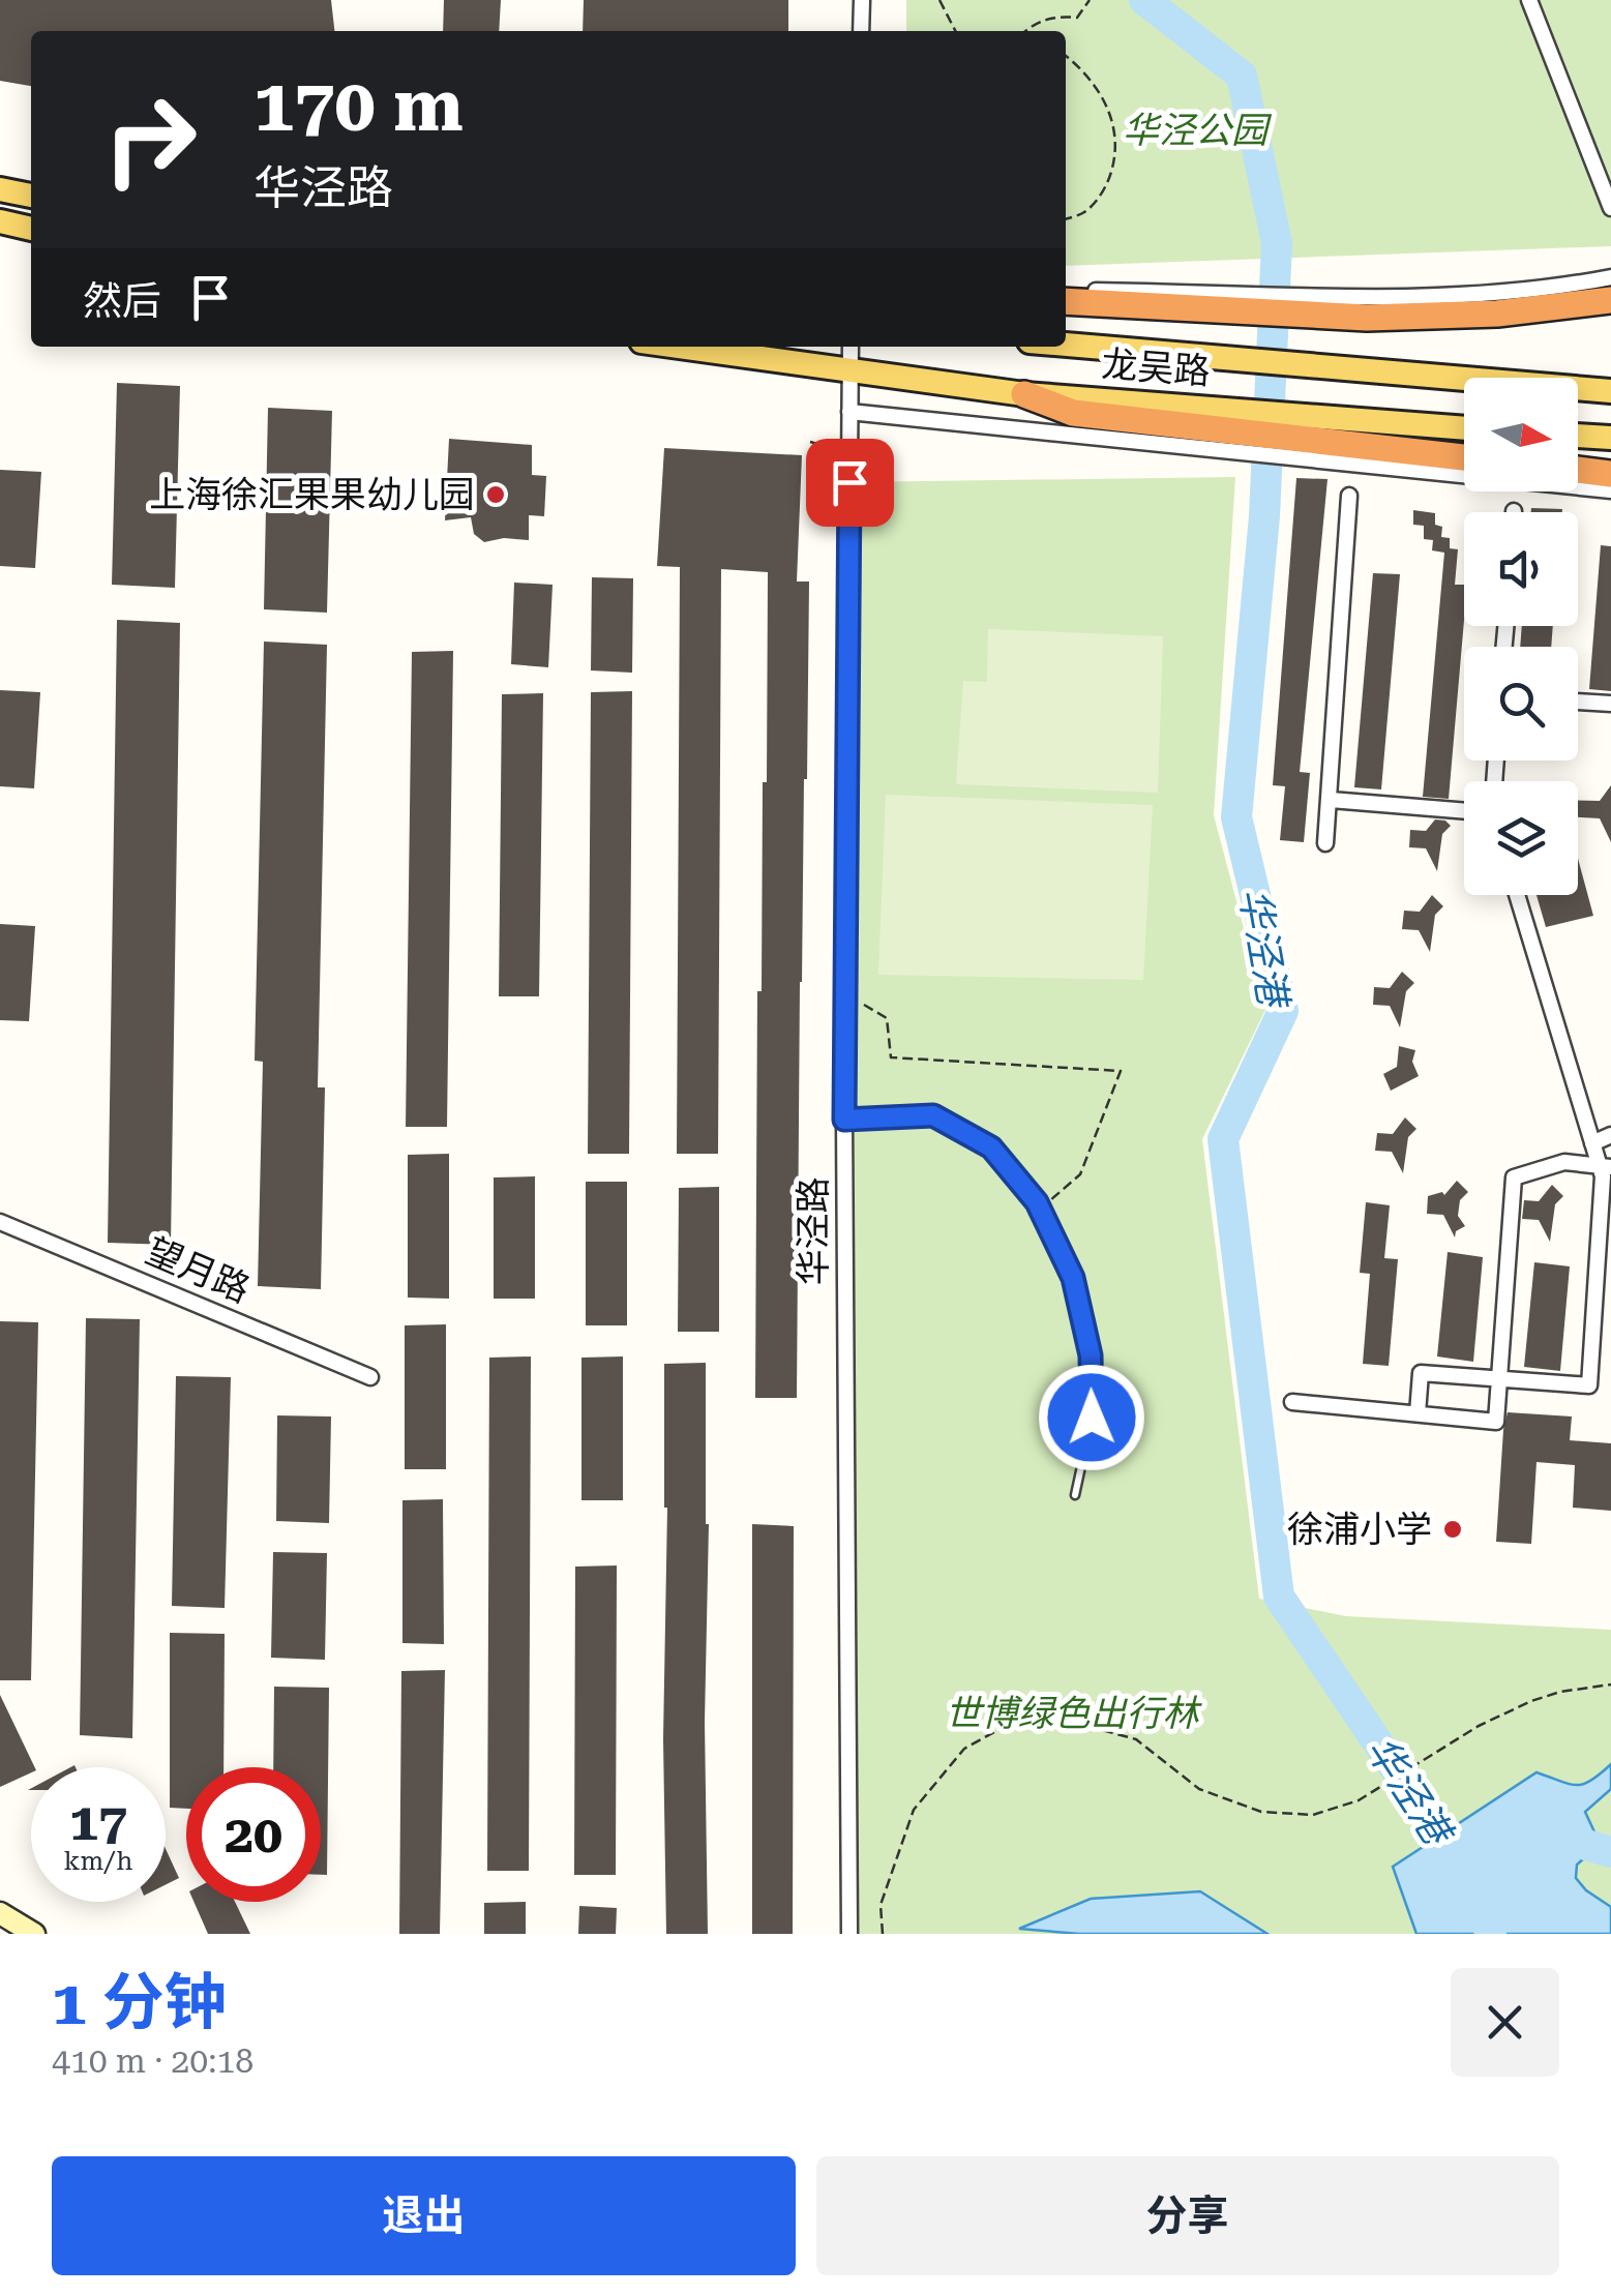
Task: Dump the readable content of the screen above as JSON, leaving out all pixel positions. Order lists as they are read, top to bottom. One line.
{"streets":{"main road":["龙吴路"],"street":["华泾路","望月路"]},"water":["华泾港"],"parks":["华泾公园","世博绿色出行林"],"places":["上海徐汇果果幼儿园","徐浦小学"],"north":"right","page":{"turn":["170 m","华泾路"],"then":"然后","speed":"17 km/h","limit":"20","heading":["1 分钟","410 m · 20:18"],"buttons":["退出","分享"]}}
